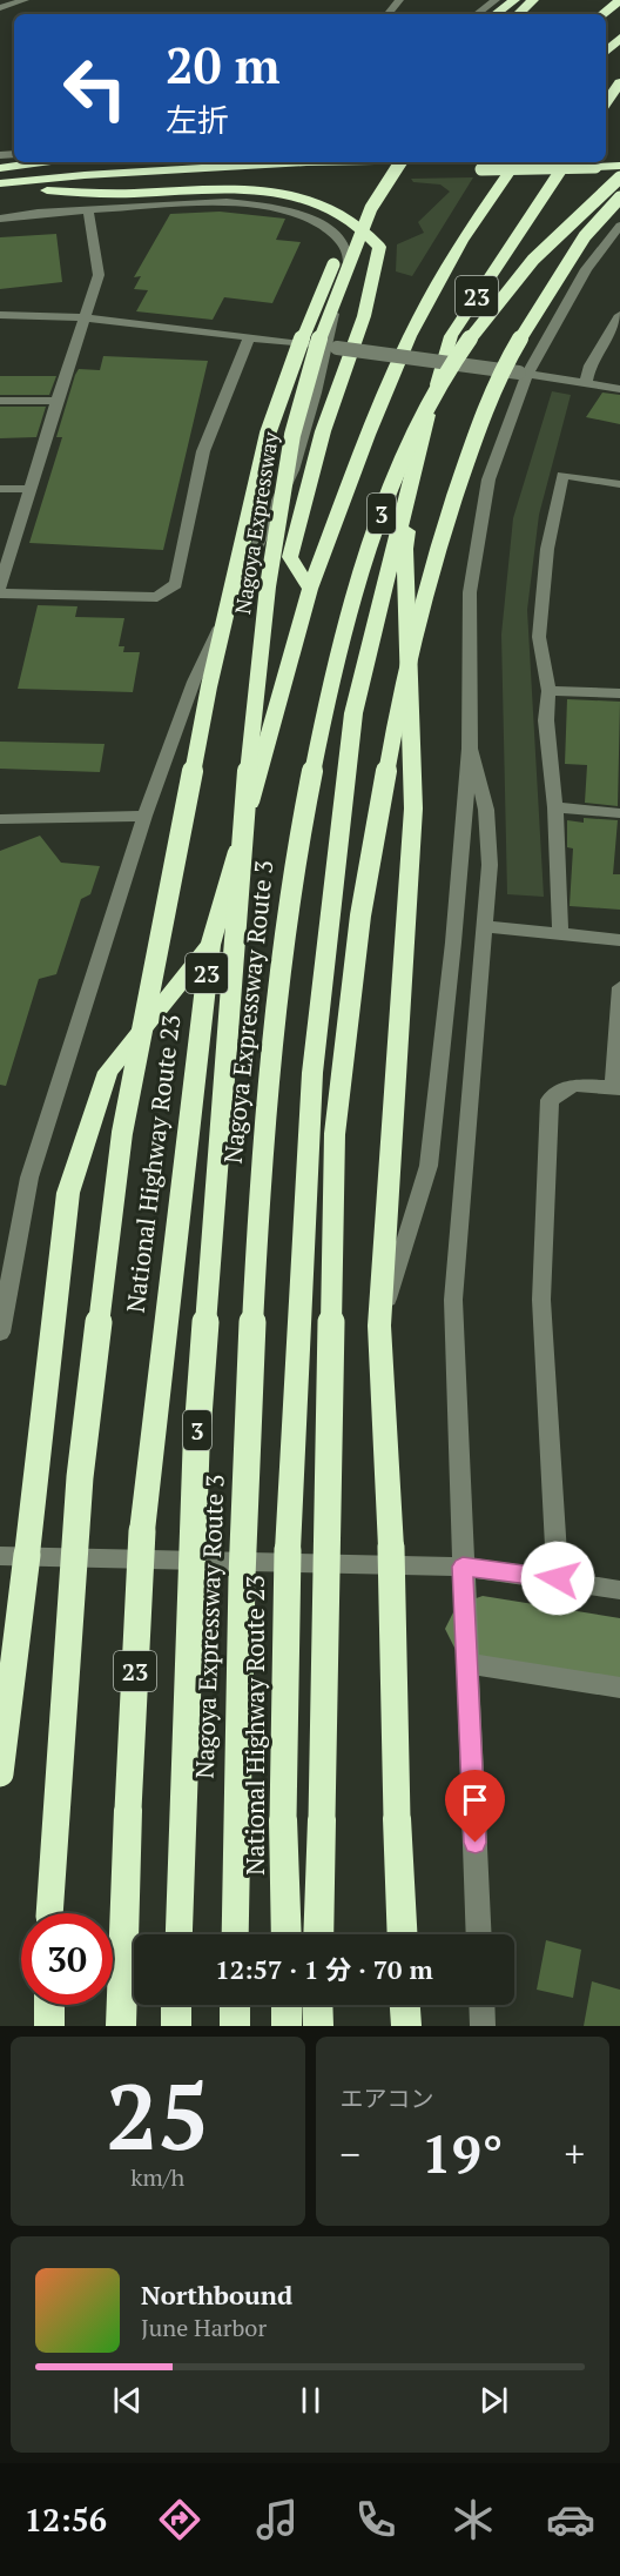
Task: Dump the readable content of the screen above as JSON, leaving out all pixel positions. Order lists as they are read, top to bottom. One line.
{"streets":{"highway":["23","3","Nagoya Expressway Route 3","National Highway Route 23"]},"crossings":[["3","Nagoya Expressway Route 3"]],"page":{"turn":["20 m","左折"],"limit":"30","trip":"12:57 · 1 分 · 70 m","tile":[["25","km/h"],"エアコン"],"heat":["−","19°","+"],"song":["Northbound","June Harbor"],"tabs":"12:56"}}
